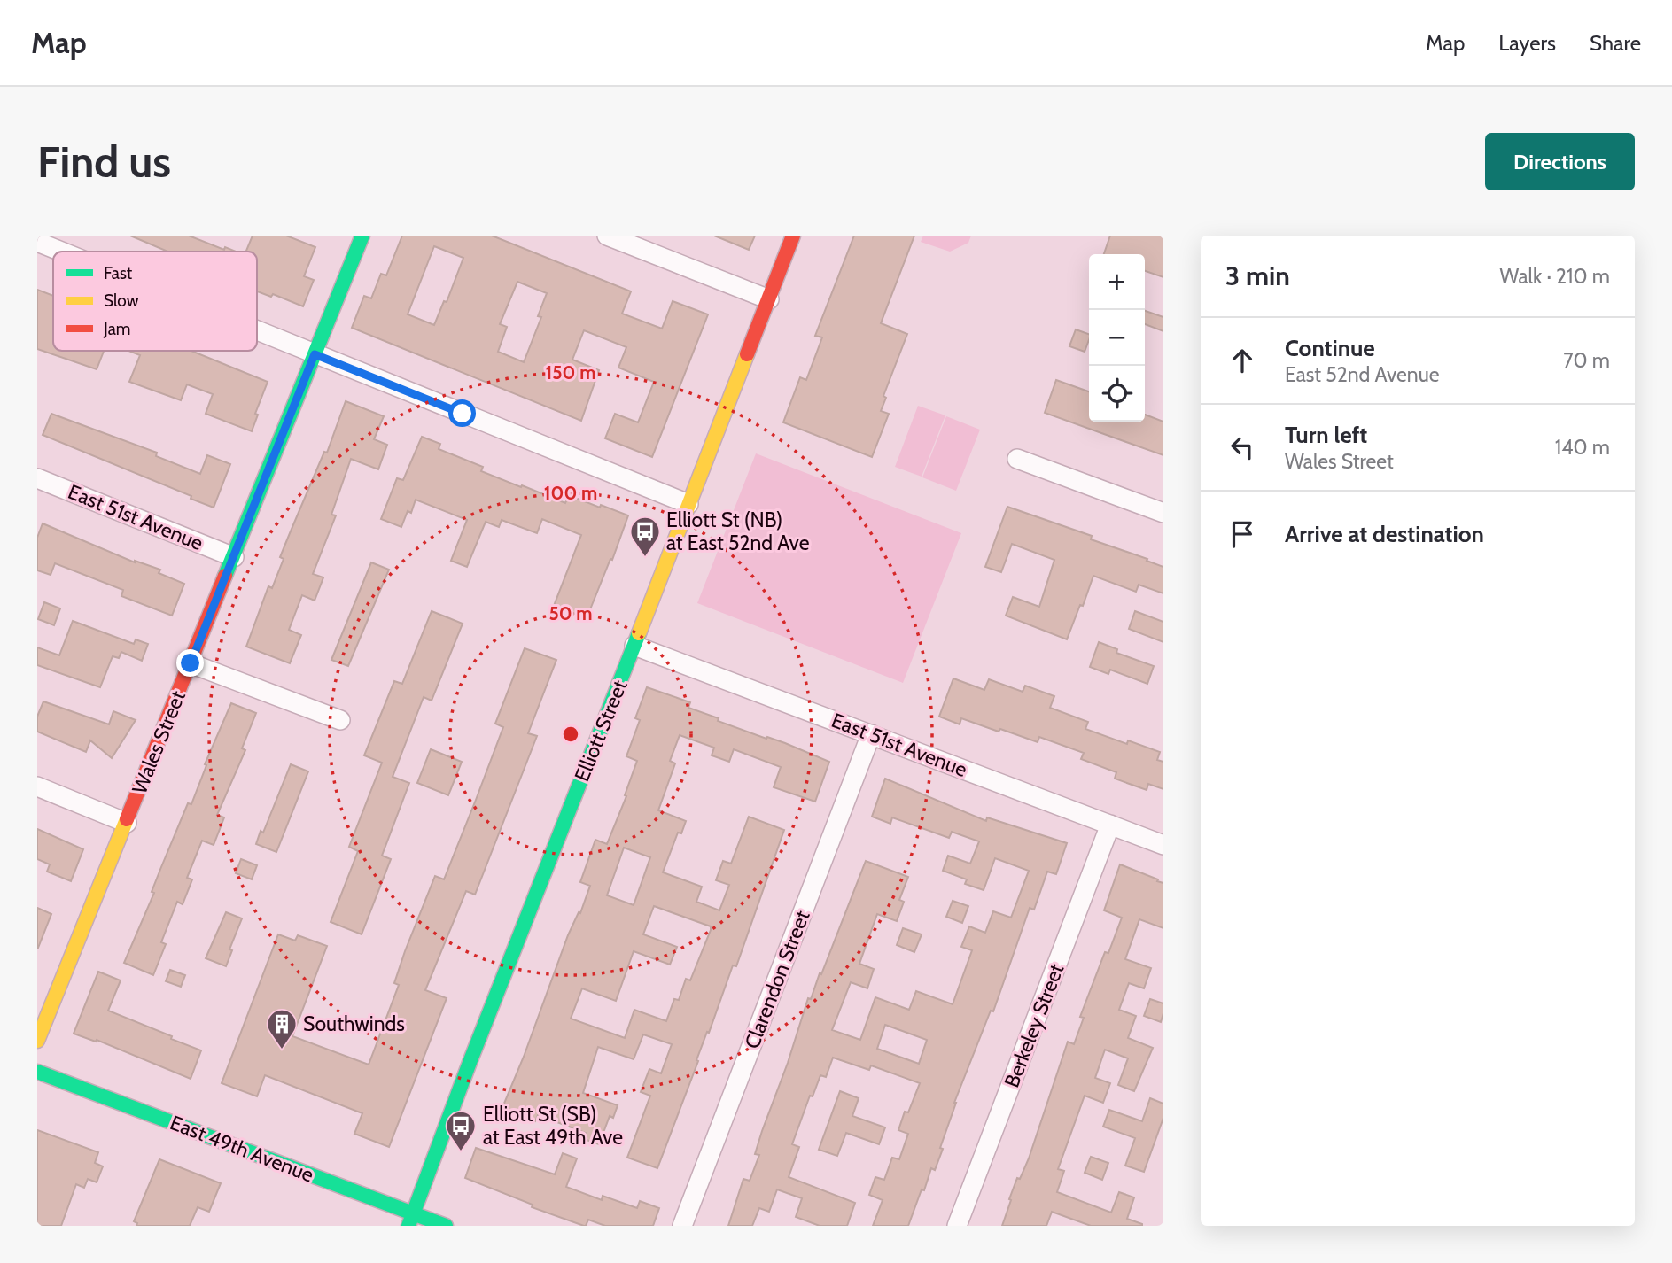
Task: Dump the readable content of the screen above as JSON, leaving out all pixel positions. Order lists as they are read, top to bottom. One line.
{"streets":{"street":["East 51st Avenue","Elliott Street","Wales Street","Clarendon Street","Berkeley Street","East 49th Avenue"]},"crossings":[["East 51st Avenue","Elliott Street"],["East 51st Avenue","Wales Street"],["East 51st Avenue","Clarendon Street"],["East 51st Avenue","Berkeley Street"],["Elliott Street","East 49th Avenue"]],"places":{"bus stop":["Elliott St (NB) at East 52nd Ave","Elliott St (SB) at East 49th Ave"],"building":["Southwinds"]},"legend":["Fast","Slow","Jam"],"page":{"header":"Map","nav":["Map","Layers","Share"],"buttons":"Directions","title":"Find us","heading":["3 min","Walk · 210 m"],"map_buttons":["+","−"],"list":[["Continue","East 52nd Avenue","70 m"],["Turn left","Wales Street","140 m"],"Arrive at destination"]},"rings":["150 m","100 m","50 m"]}
